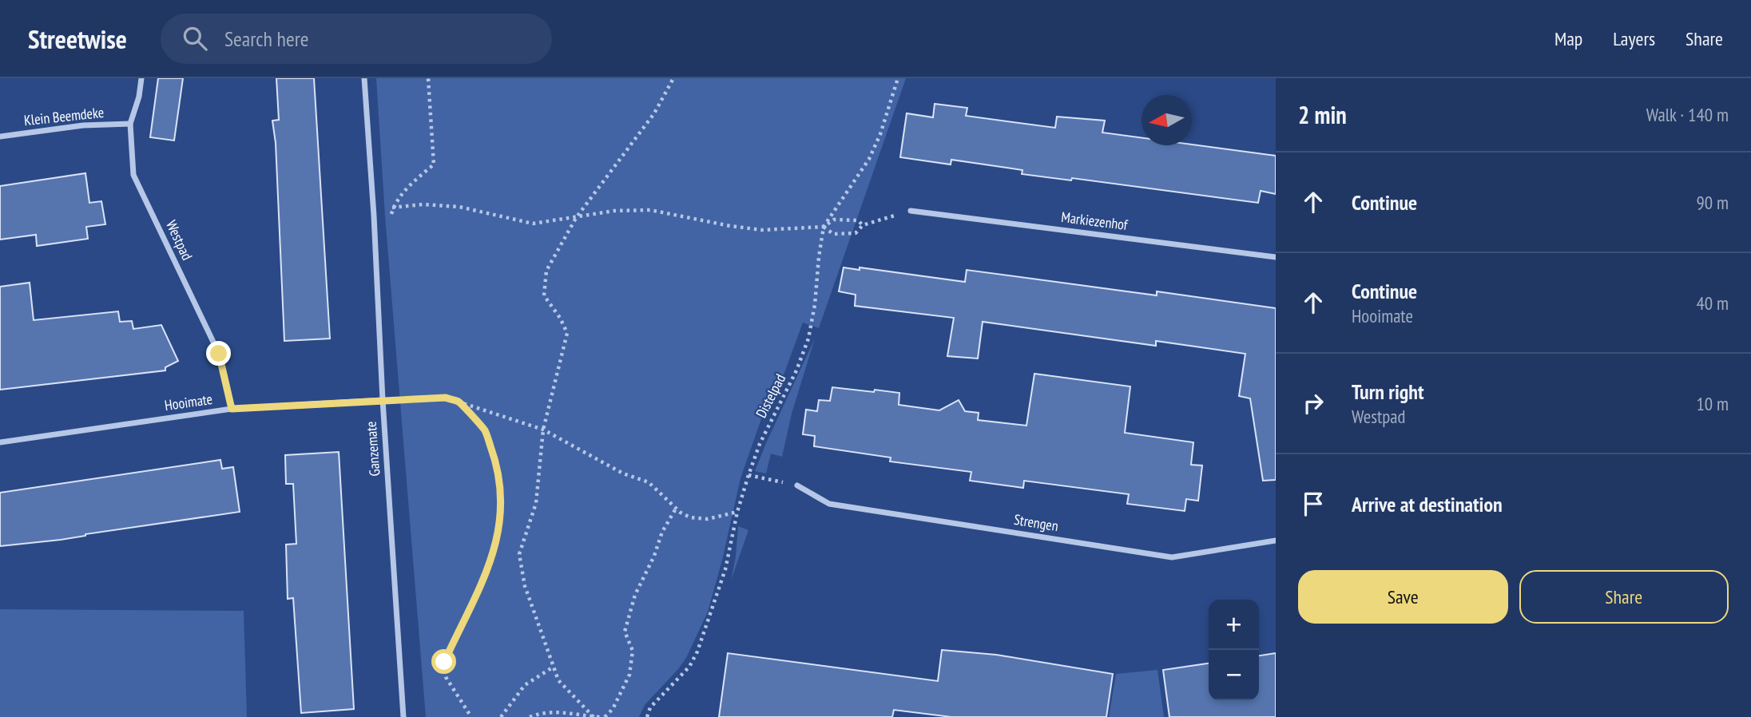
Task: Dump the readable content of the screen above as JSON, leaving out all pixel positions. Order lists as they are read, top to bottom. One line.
{"streets":{"street":["Klein Beemdeke","Markiezenhof","Westpad","Hooimate","Ganzemate","Strengen"],"path":["Distelpad"]},"crossings":[["Klein Beemdeke","Westpad"],["Westpad","Hooimate"],["Hooimate","Ganzemate"]],"north":"left","page":{"header":"Streetwise","search":"Search here","nav":["Map","Layers","Share"],"heading":["2 min","Walk · 140 m"],"list":[["Continue","90 m"],["Continue","Hooimate","40 m"],["Turn right","Westpad","10 m"],"Arrive at destination"],"buttons":["Save","Share"],"map_buttons":["+","−"]}}
